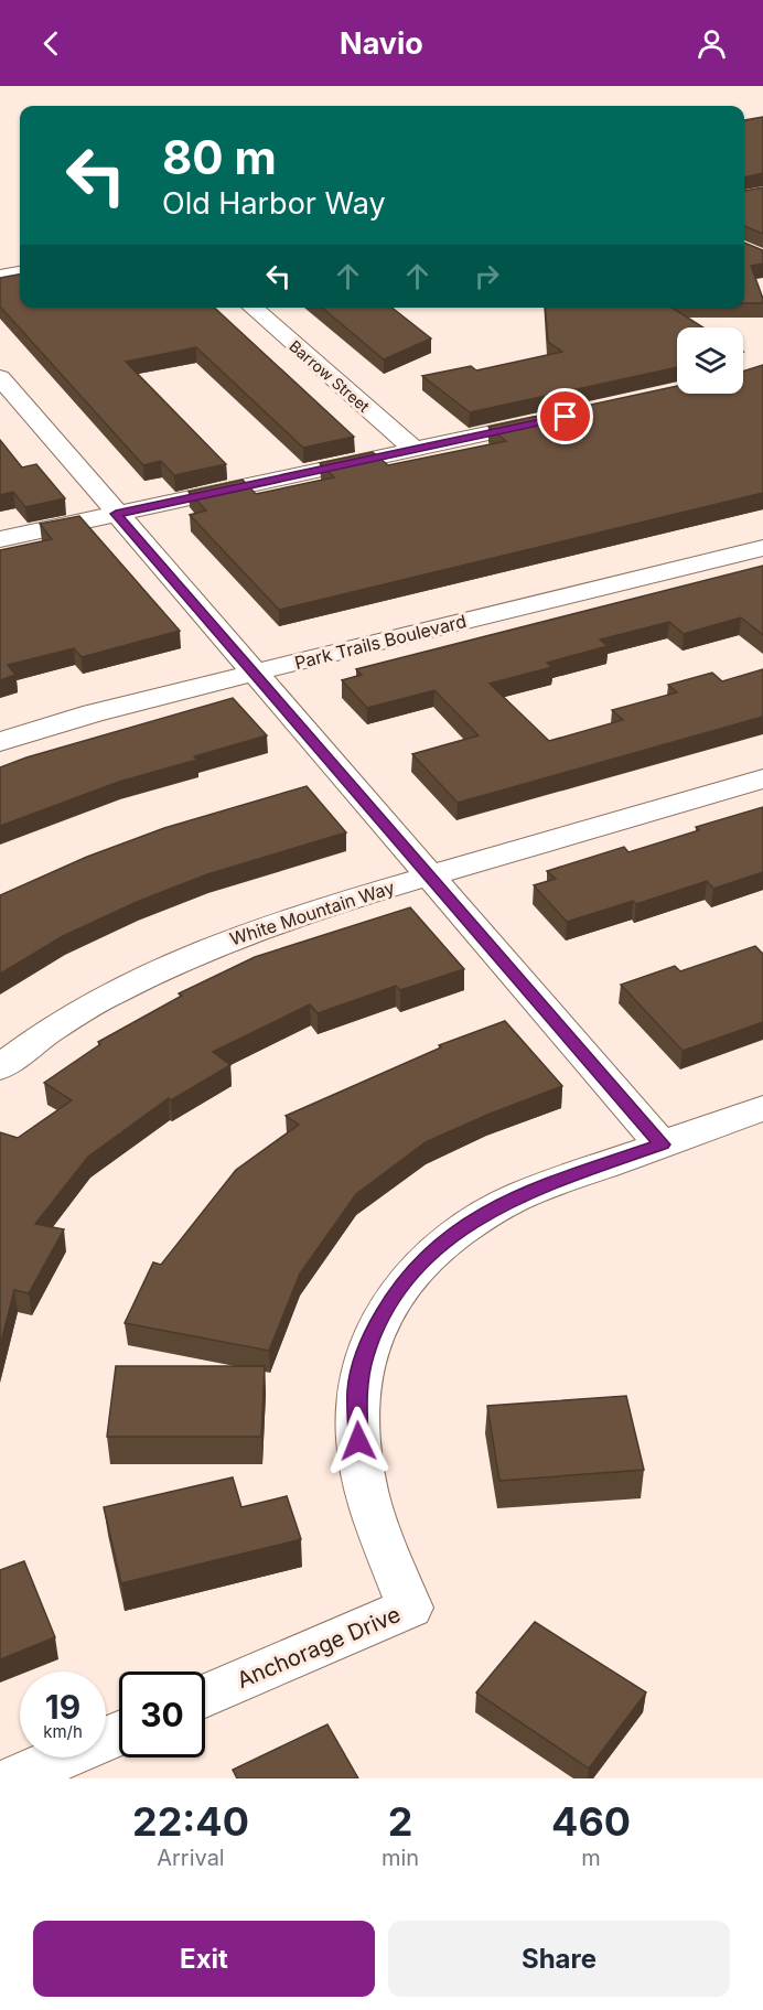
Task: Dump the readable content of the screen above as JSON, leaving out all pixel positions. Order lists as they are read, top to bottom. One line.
{"streets":{"street":["Barrow Street","Park Trails Boulevard","White Mountain Way","Anchorage Drive"]},"page":{"header":"Navio","turn":["80 m","Old Harbor Way"],"speed":"19 km/h","limit":"30","eta":["22:40","Arrival","2","min","460","m"],"buttons":["Exit","Share"]}}
